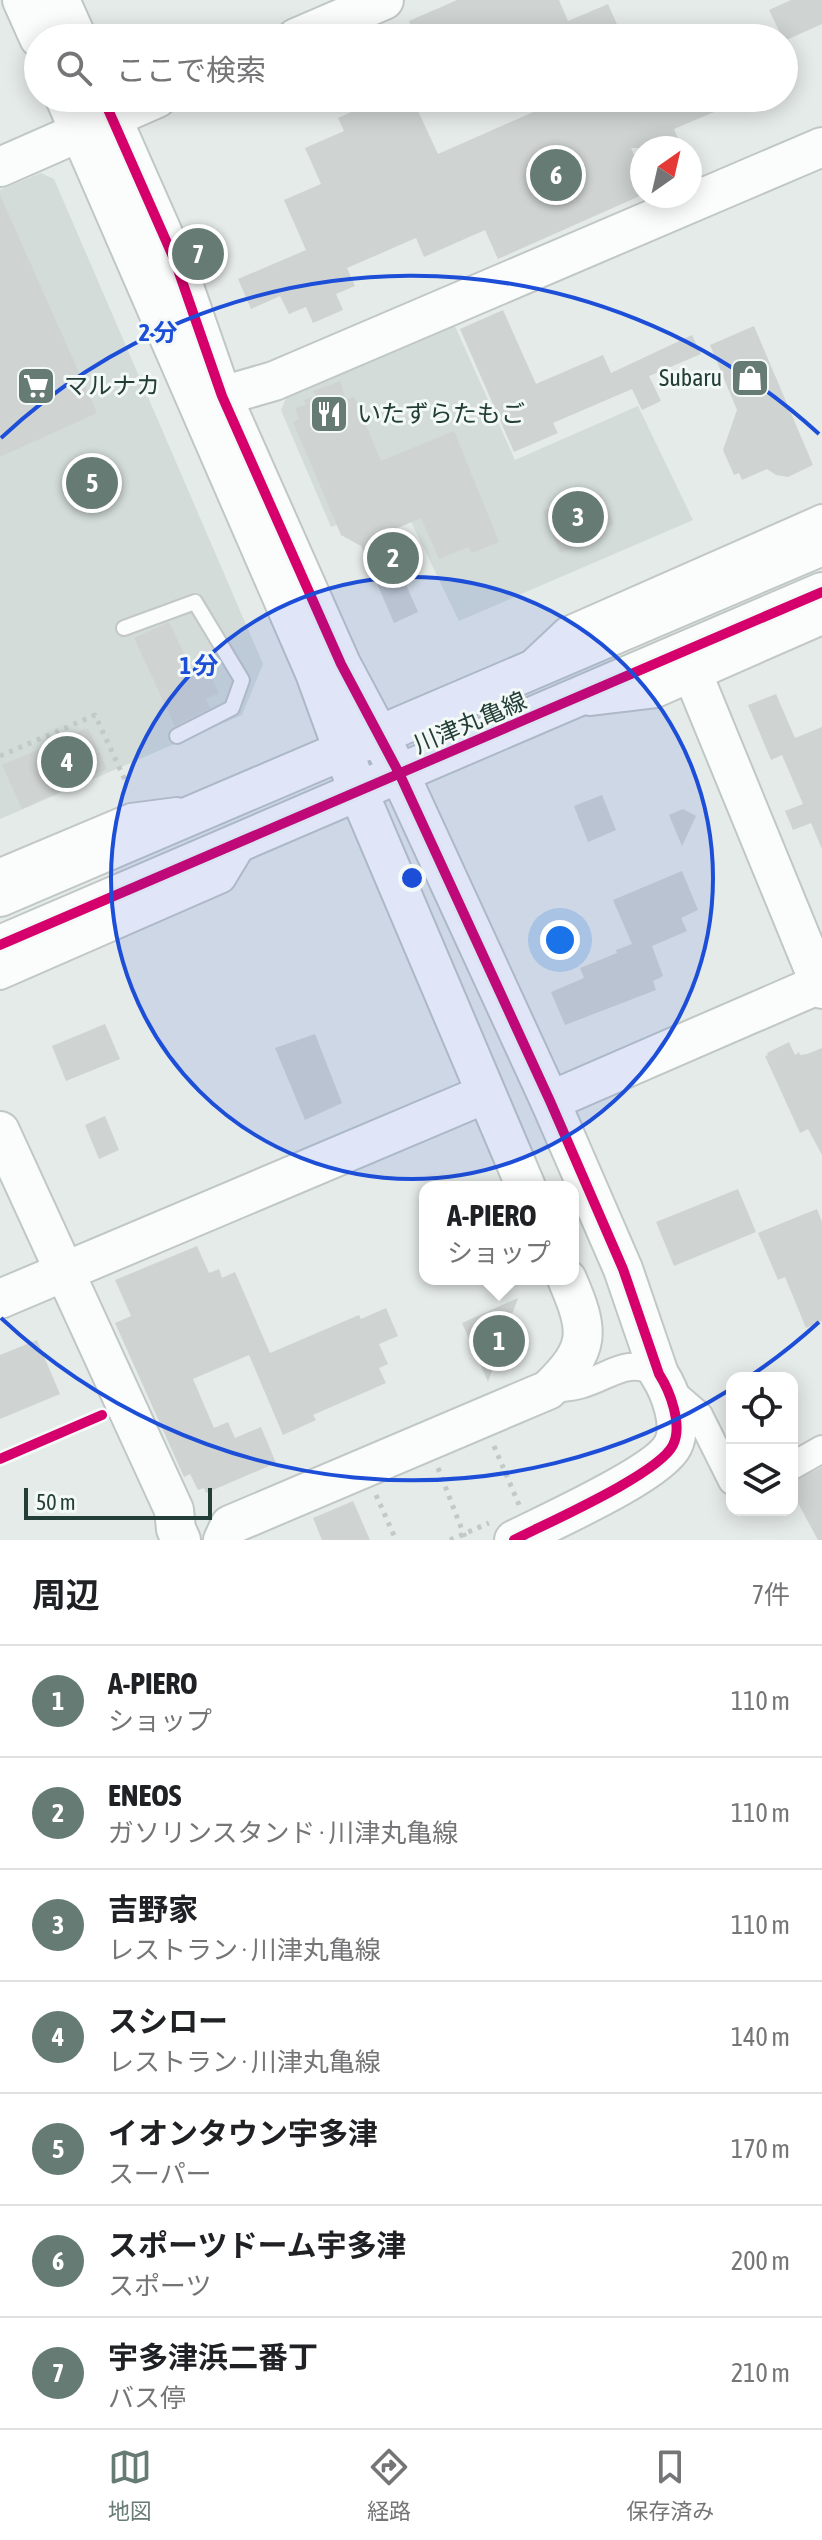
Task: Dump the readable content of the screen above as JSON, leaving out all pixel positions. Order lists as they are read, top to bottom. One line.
{"streets":{"street":["川津丸亀線"]},"places":{"shop":["Subaru"],"supermarket":["マルナカ"],"restaurant":["いたずらたもご"]},"scale_bar":"50 m","north":"top right","page":{"search":"ここで検索","pins":["6","7","5","3","2","4","1"],"popup":["A-PIERO","ショップ"],"scale":"50 m","heading":["周辺","7件"],"list":[{"mark":"1","name":"A-PIERO","note":"ショップ","value":"110 m"},{"mark":"2","name":"ENEOS","note":"ガソリンスタンド · 川津丸亀線","value":"110 m"},{"mark":"3","name":"吉野家","note":"レストラン · 川津丸亀線","value":"110 m"},{"mark":"4","name":"スシロー","note":"レストラン · 川津丸亀線","value":"140 m"},{"mark":"5","name":"イオンタウン宇多津","note":"スーパー","value":"170 m"},{"mark":"6","name":"スポーツドーム宇多津","note":"スポーツ","value":"200 m"},{"mark":"7","name":"宇多津浜二番丁","note":"バス停","value":"210 m"}],"nav":["地図","経路","保存済み"]},"rings":["2 分","1 分"]}
